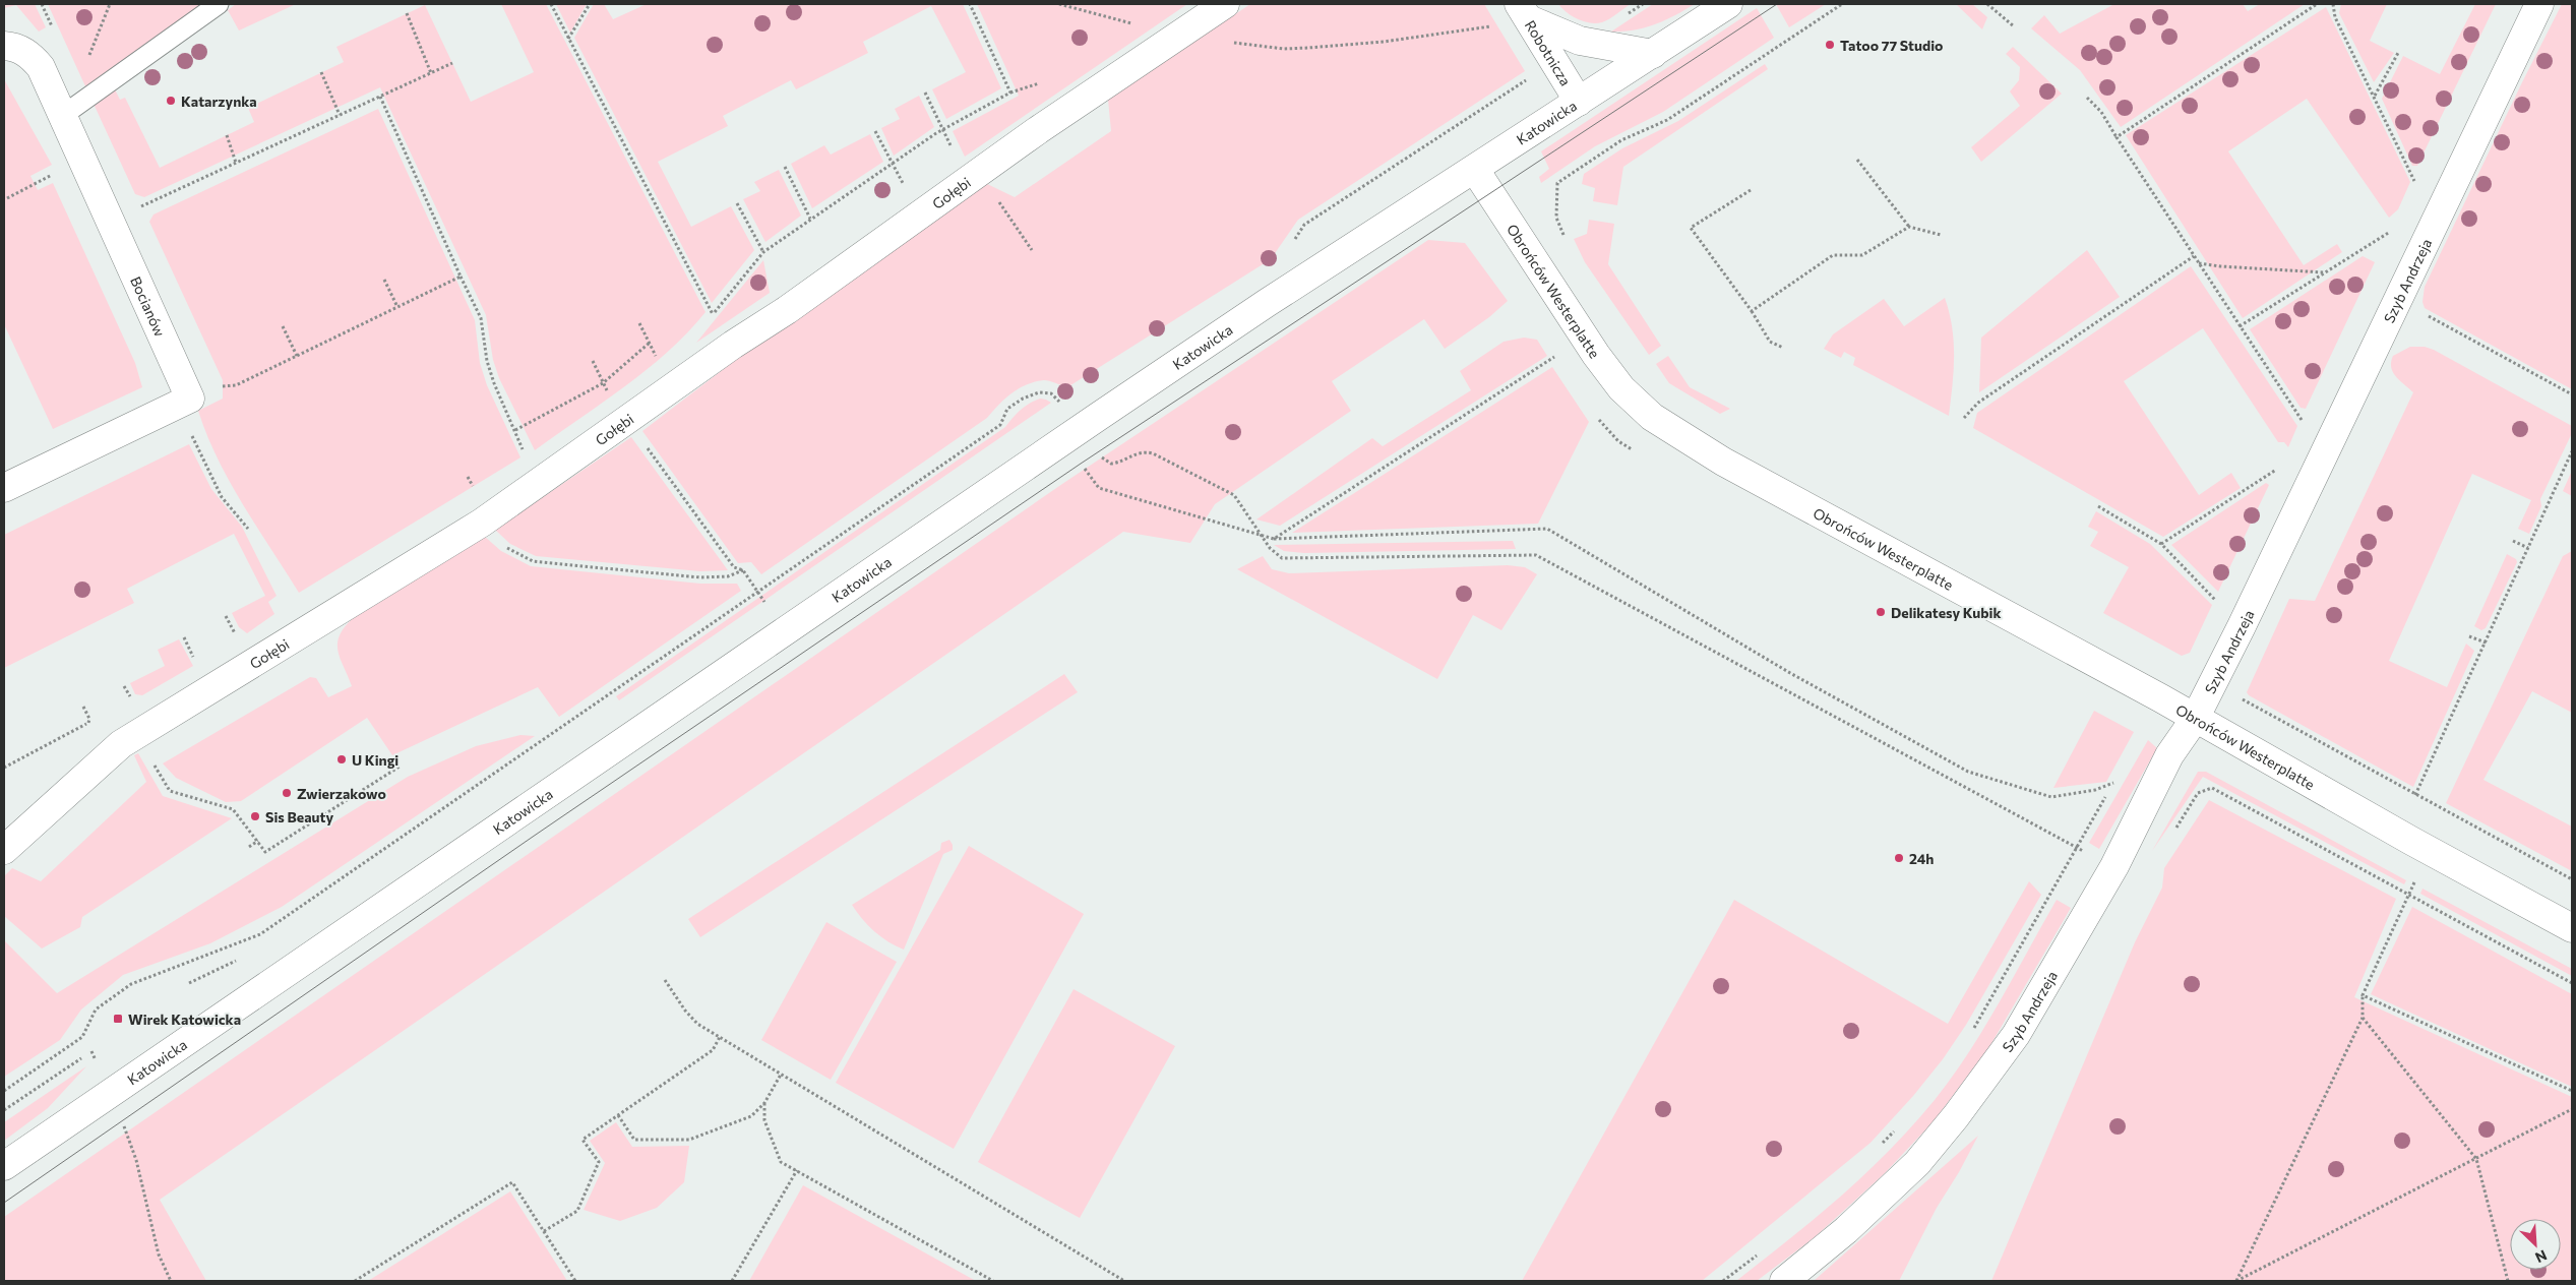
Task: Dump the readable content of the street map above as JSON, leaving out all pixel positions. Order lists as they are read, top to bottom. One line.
{"streets":{"street":["Robotnicza","Katowicka","Gołębi","Szyb Andrzeja","Obrońców Westerplatte","Bocianów"]},"crossings":[["Robotnicza","Katowicka"],["Katowicka","Obrońców Westerplatte"],["Szyb Andrzeja","Obrońców Westerplatte"]],"places":{"other":["Tatoo 77 Studio","Katarzynka","Delikatesy Kubik","U Kingi","Zwierzakowo","Sis Beauty","24h"],"transit":["Wirek Katowicka"]},"north":"bottom right"}
